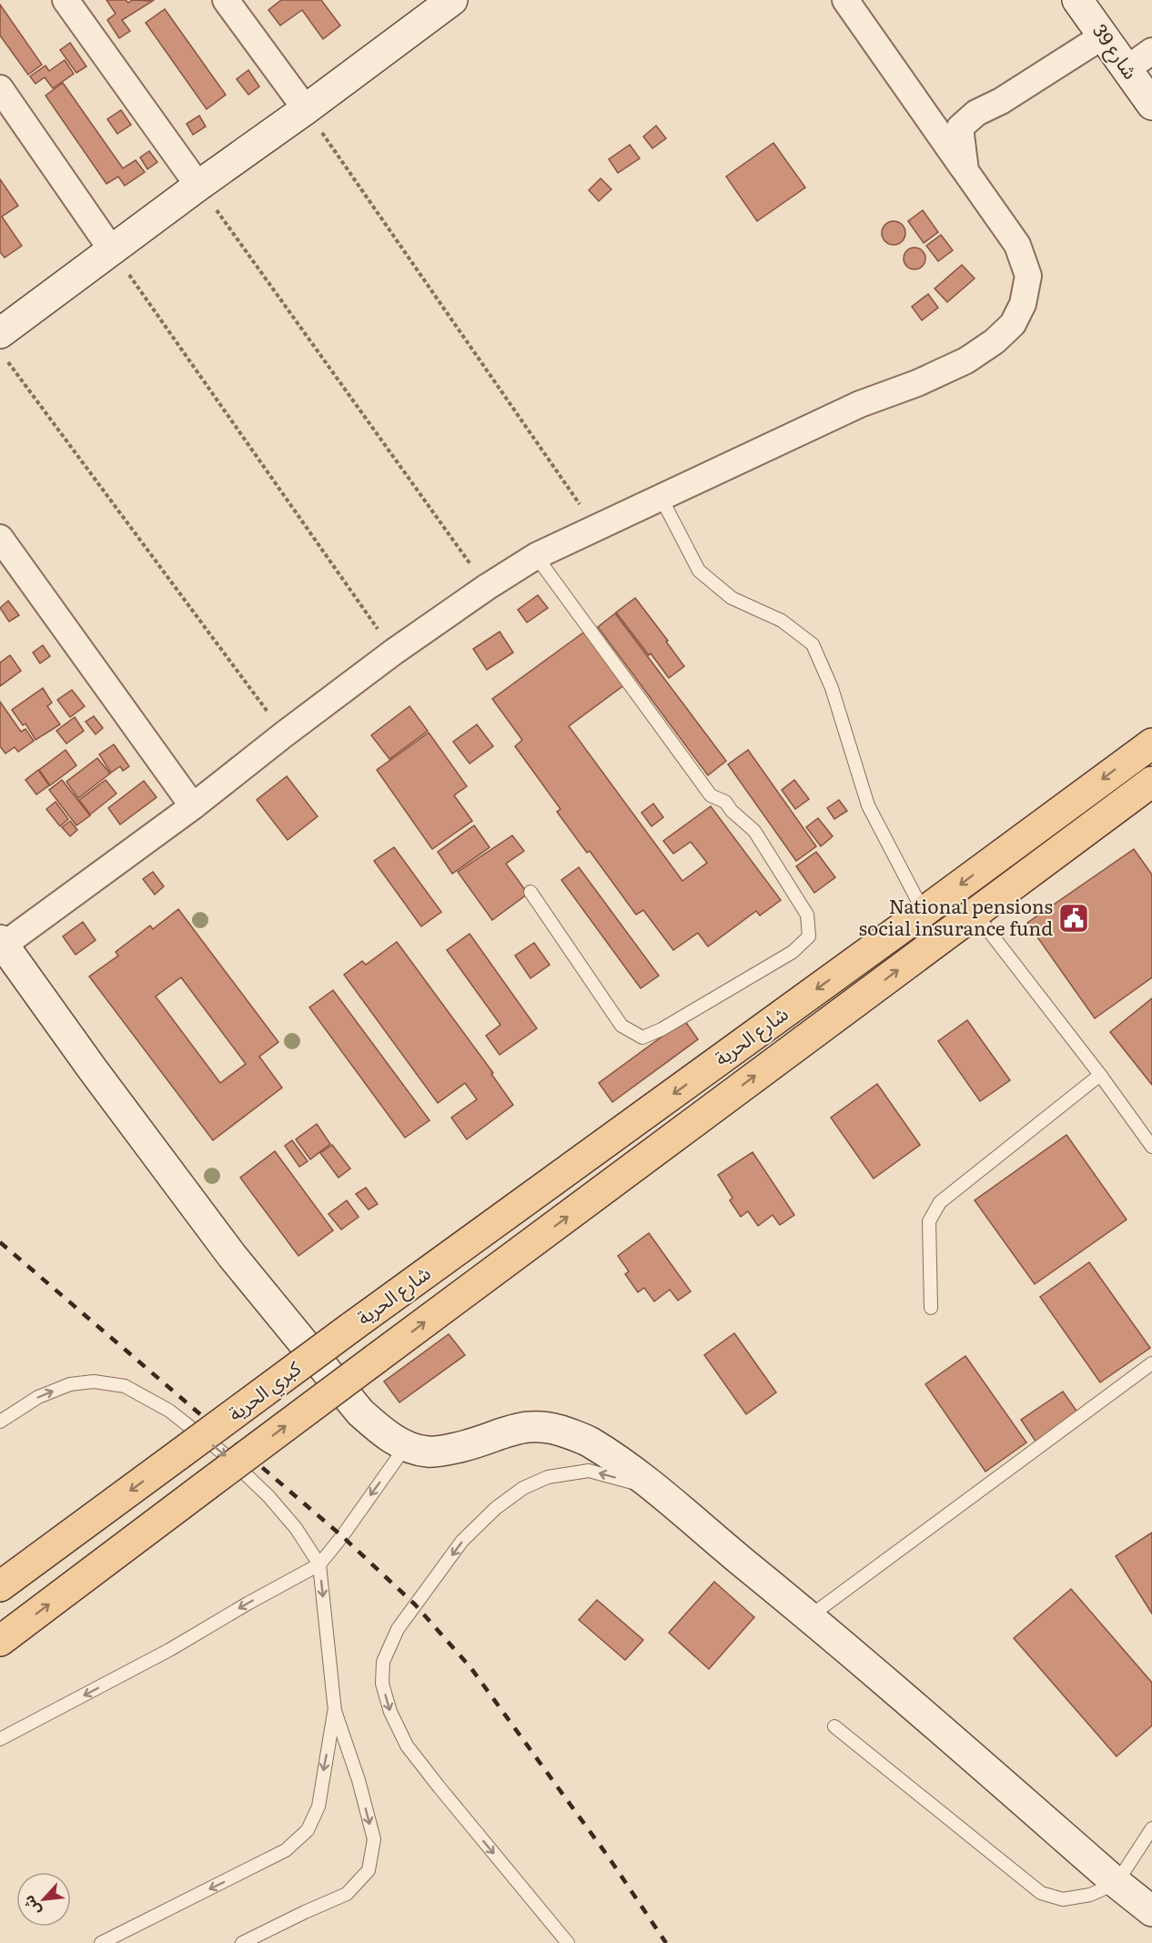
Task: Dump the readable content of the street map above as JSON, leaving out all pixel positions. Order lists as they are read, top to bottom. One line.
{"streets":{"main road":["شارع الحرية","كبري الحرية"],"street":["شارع 39"]},"crossings":[["شارع الحرية","كبري الحرية"]],"places":{"public building":["National pensions social insurance fund"]},"north":"bottom left"}
